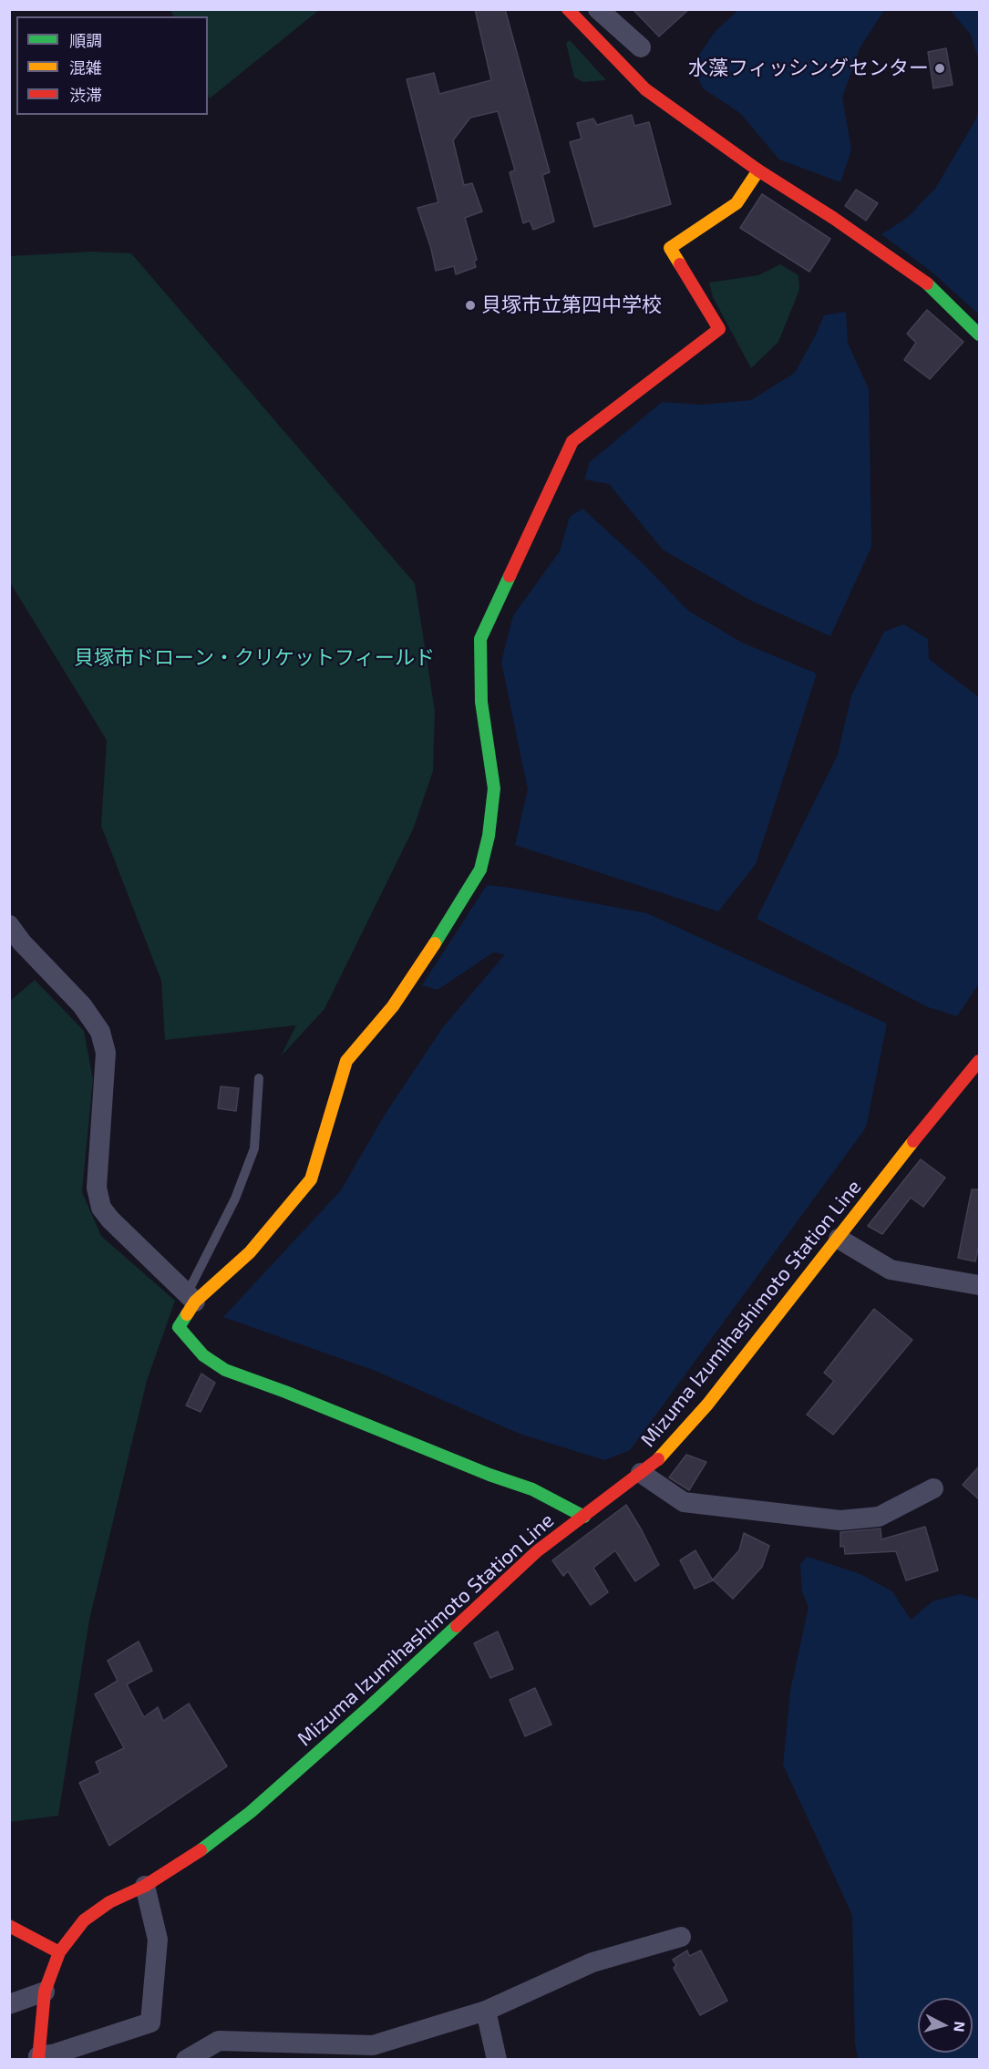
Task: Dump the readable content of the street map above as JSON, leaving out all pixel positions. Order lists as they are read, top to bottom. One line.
{"streets":{"street":["Mizuma Izumihashimoto Station Line"]},"parks":["貝塚市ドローン・クリケットフィールド"],"places":["水藻フィッシングセンター","貝塚市立第四中学校"],"legend":["順調","混雑","渋滞"],"north":"right"}
